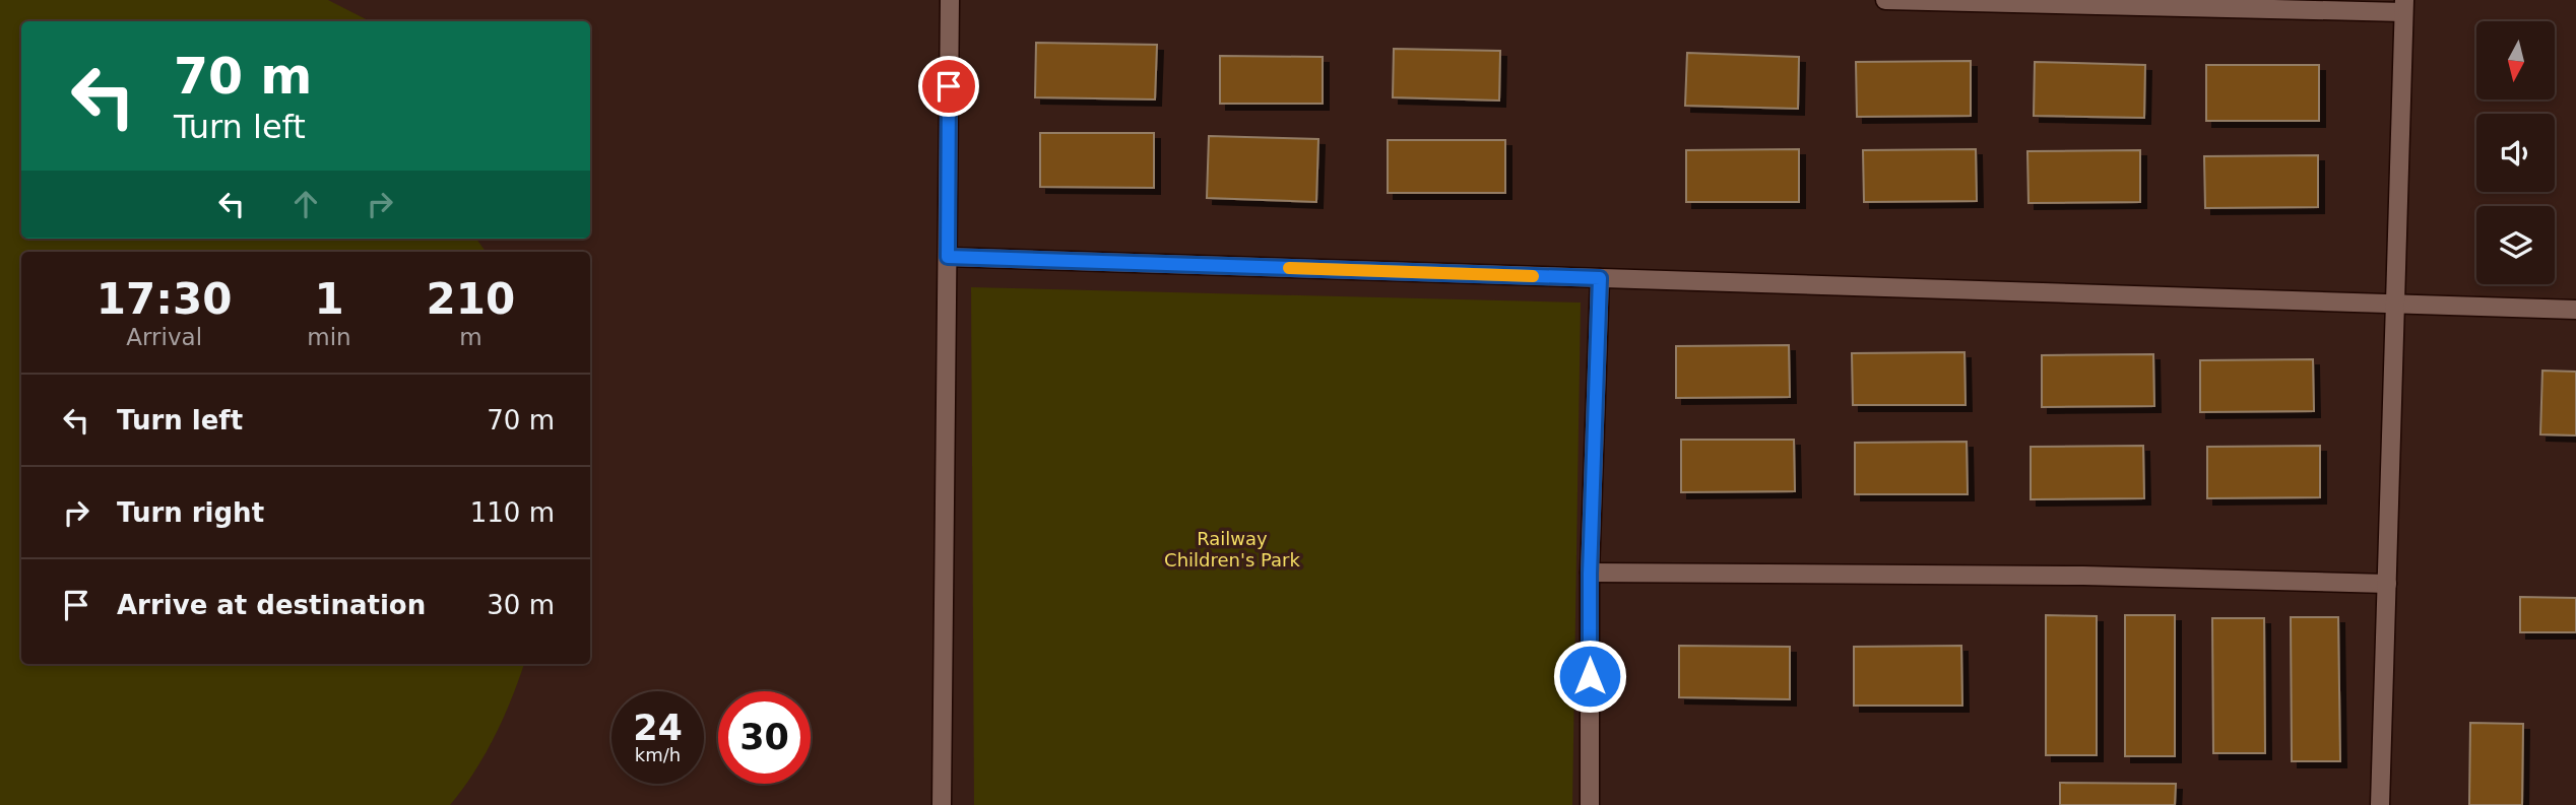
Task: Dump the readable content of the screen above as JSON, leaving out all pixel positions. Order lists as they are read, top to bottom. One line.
{"parks":["Railway Children's Park"],"north":"bottom","page":{"turn":["70 m","Turn left"],"eta":["17:30","Arrival","1","min","210","m"],"list":[{"name":"Turn left","value":"70 m"},{"name":"Turn right","value":"110 m"},{"name":"Arrive at destination","value":"30 m"}],"speed":"24 km/h","limit":"30"}}
